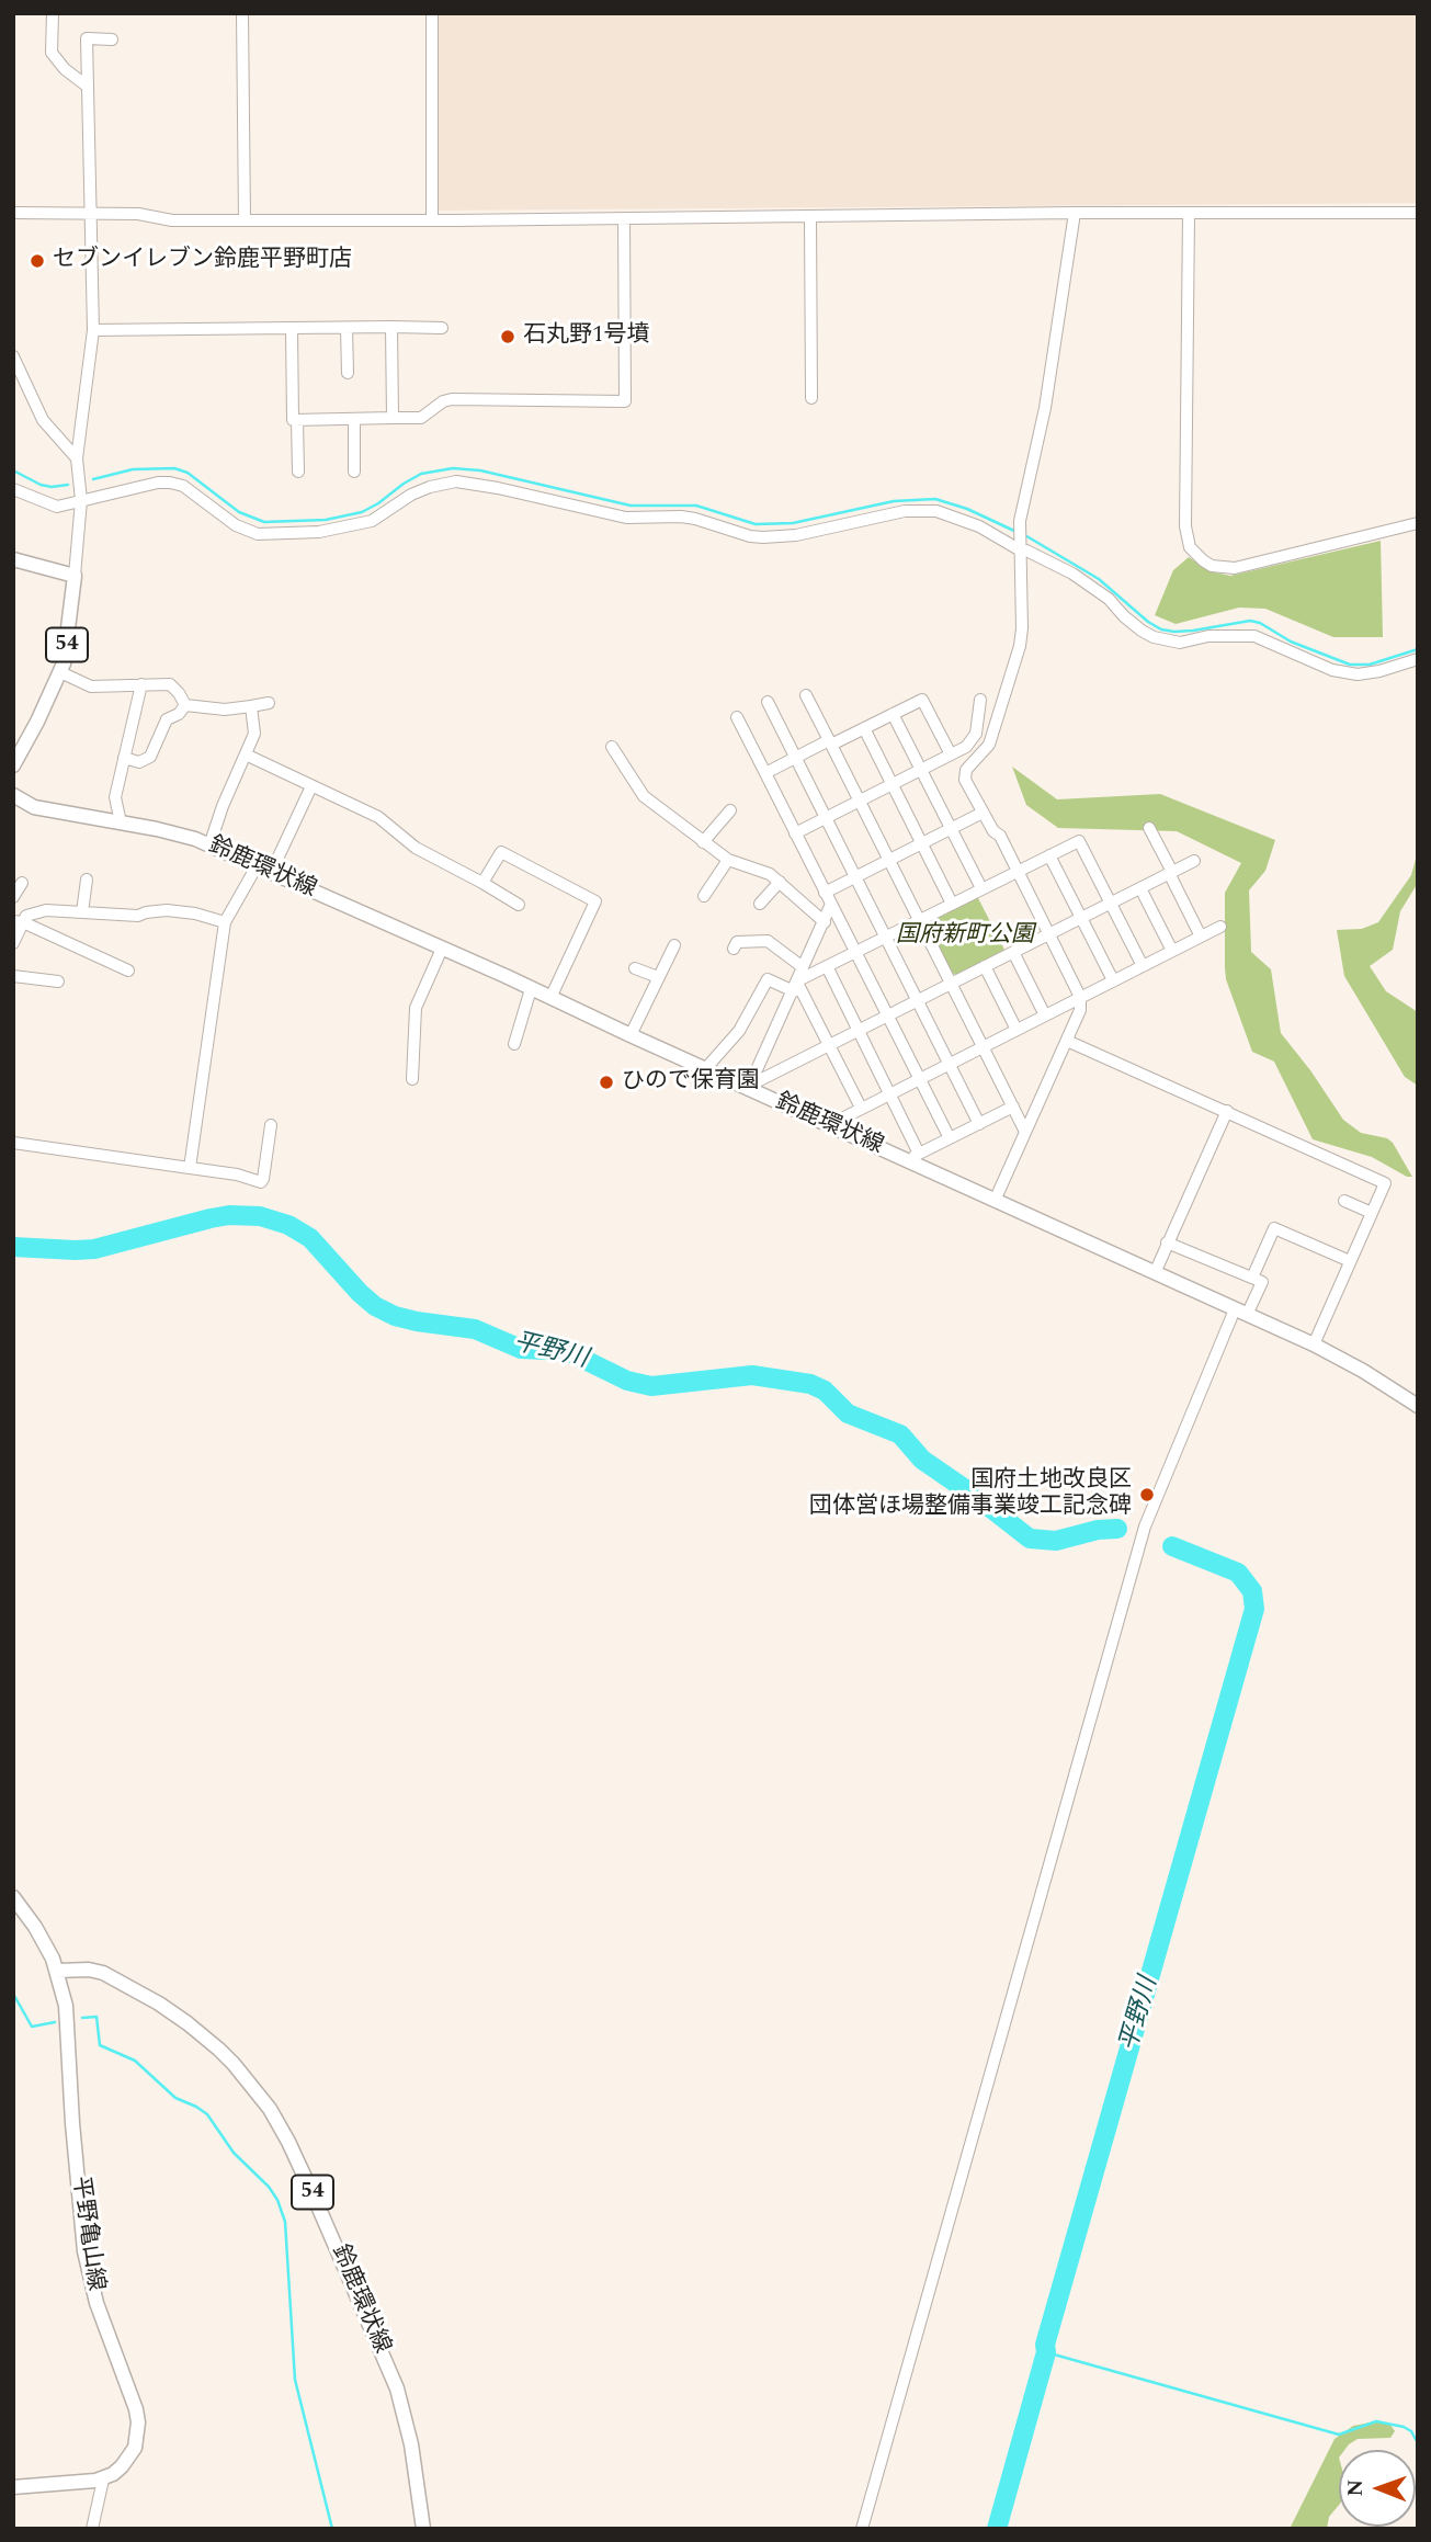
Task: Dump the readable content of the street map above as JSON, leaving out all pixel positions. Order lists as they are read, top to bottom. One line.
{"streets":{"main road":["54","鈴鹿環状線","平野亀山線"]},"crossings":[["鈴鹿環状線","平野亀山線"]],"water":["平野川"],"parks":["国府新町公園"],"places":["セブンイレブン鈴鹿平野町店","石丸野1号墳","ひので保育園","国府土地改良区 団体営ほ場整備事業竣工記念碑"],"north":"left"}
